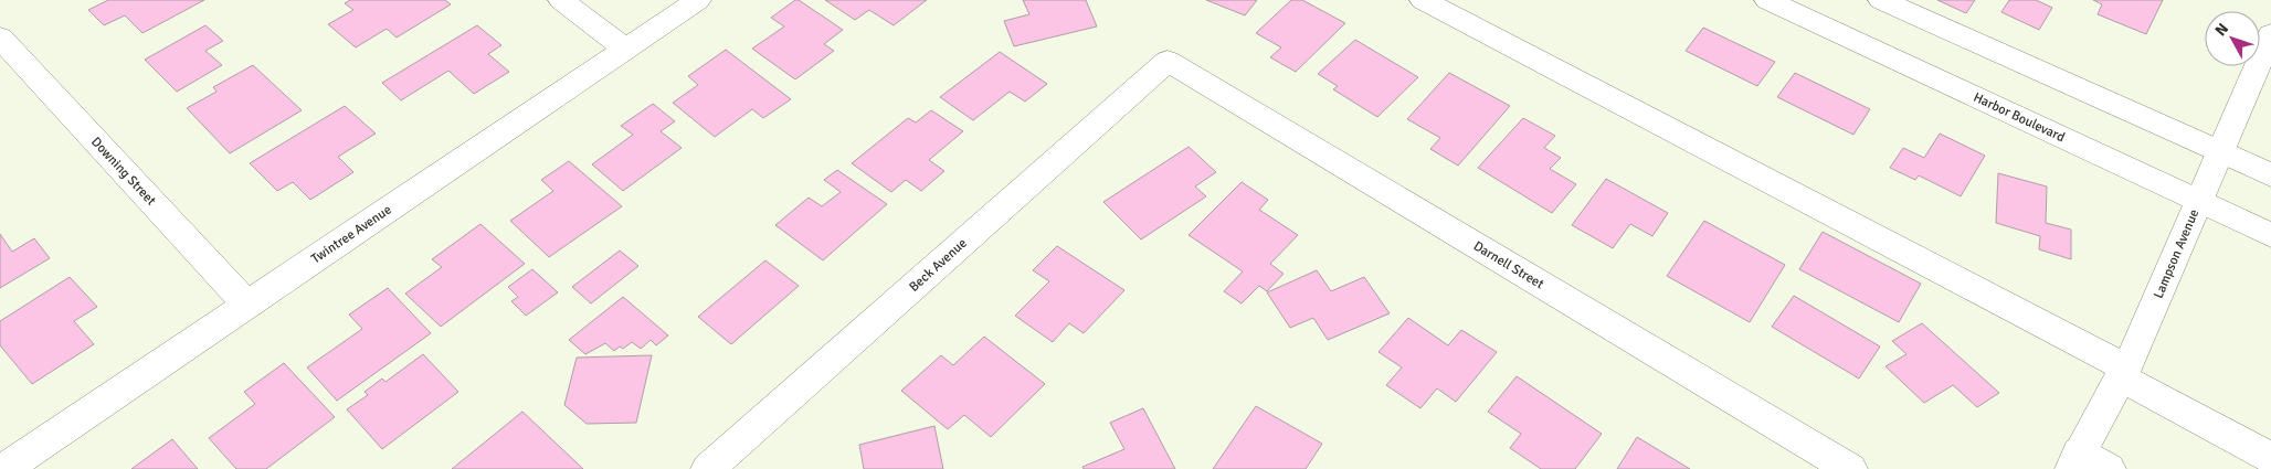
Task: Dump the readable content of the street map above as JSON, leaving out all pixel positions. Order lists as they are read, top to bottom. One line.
{"streets":{"street":["Harbor Boulevard","Downing Street","Twintree Avenue","Lampson Avenue","Beck Avenue","Darnell Street"]},"crossings":[["Harbor Boulevard","Lampson Avenue"],["Downing Street","Twintree Avenue"],["Beck Avenue","Darnell Street"]],"north":"top left"}
